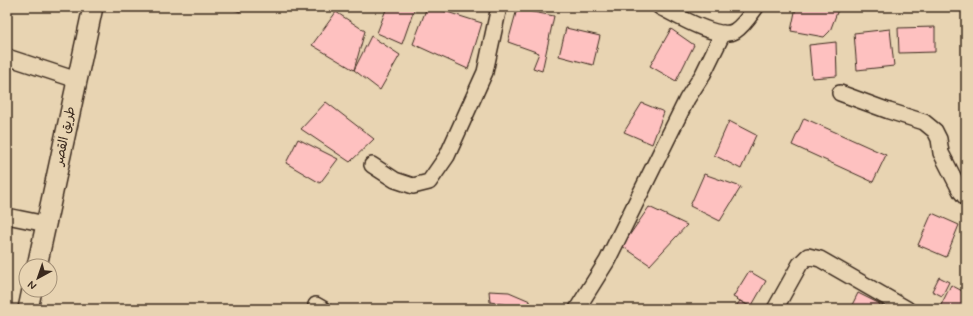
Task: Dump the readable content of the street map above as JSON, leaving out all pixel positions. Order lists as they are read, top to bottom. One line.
{"streets":{"street":["طريق القصر"]},"north":"bottom left"}
